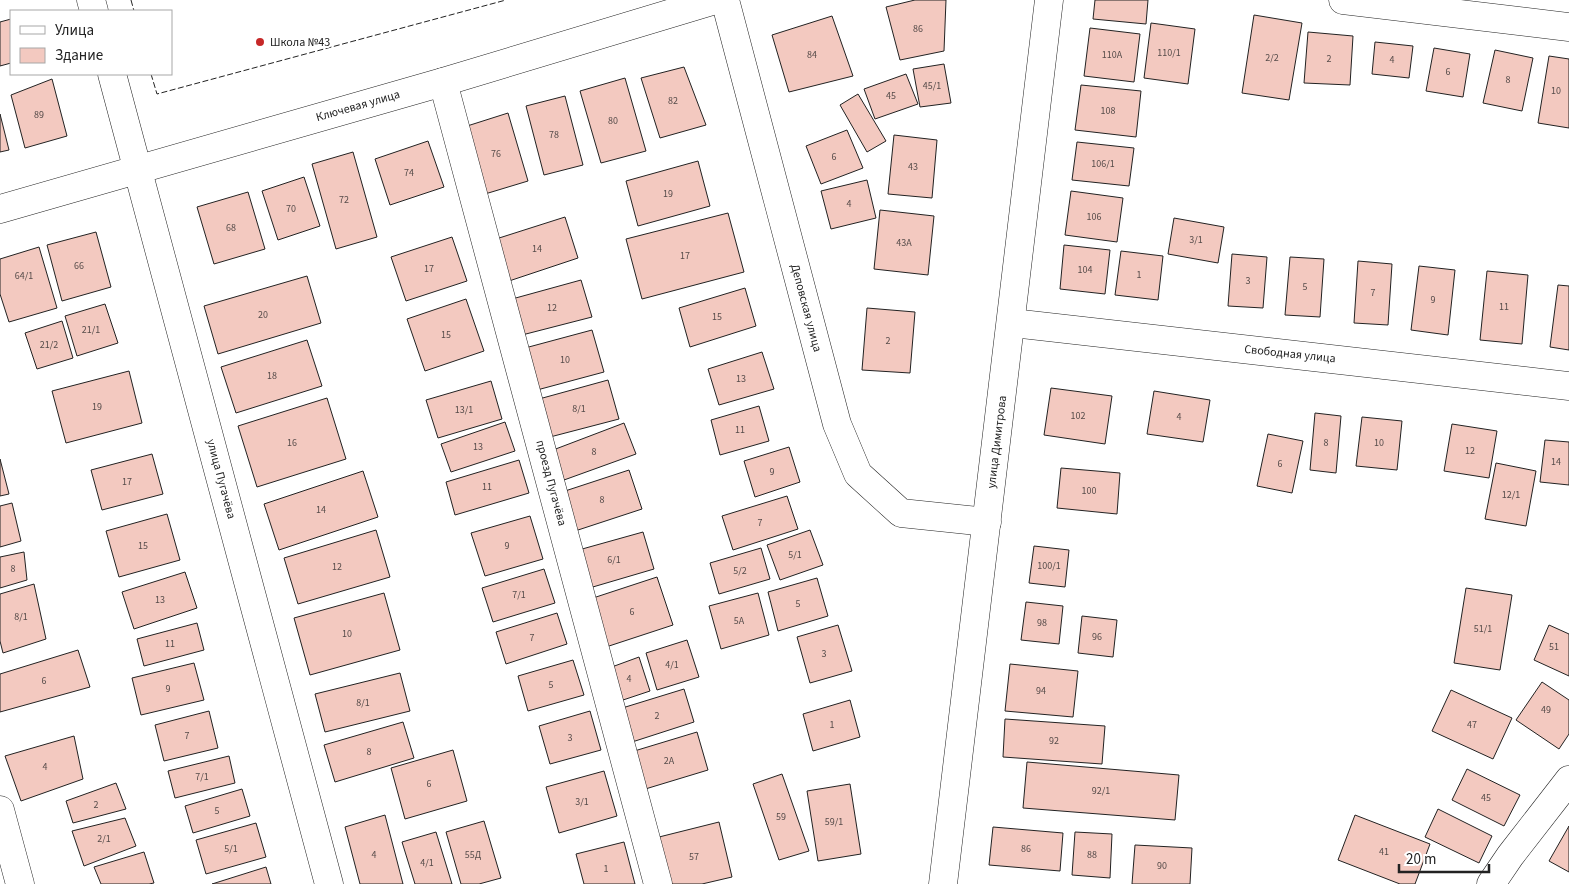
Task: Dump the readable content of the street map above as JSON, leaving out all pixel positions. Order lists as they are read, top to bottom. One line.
{"streets":{"street":["Ключевая улица","Деповская улица","Свободная улица","улица Димитрова","улица Пугачёва","проезд Пугачёва"]},"crossings":[["Ключевая улица","улица Пугачёва"],["Ключевая улица","проезд Пугачёва"],["Деповская улица","улица Димитрова"],["Свободная улица","улица Димитрова"]],"places":["Школа №43"],"house_numbers":["86","110/1","84","110А","2/2","2","4","6","8","45/1","10","45","82","108","89","80","78","76","6","106/1","43","74","19","72","4","70","106","68","3/1","43А","14","17","66","17","104","1","64/1","3","5","7","9","11","12","20","15","21/1","15","2","21/2","10","18","13","19","8/1","13/1","102","4","11","16","8","10","13","12","8","14","6","9","17","11","100","12/1","8","14","7","15","9","5/1","6/1","100/1","12","8","5/2","7/1","13","5","6","8/1","5А","98","51/1","10","96","7","11","51","3","4/1","4","6","5","9","94","8/1","49","2","1","47","7","3","92","8","2А","4","7/1","6","92/1","45","3/1","2","5","59","59/1","2/1","5/1","86","41","4","55Д","88","57","4/1","90","1"],"legend":["Улица","Здание"],"scale_bar":"20 m"}
